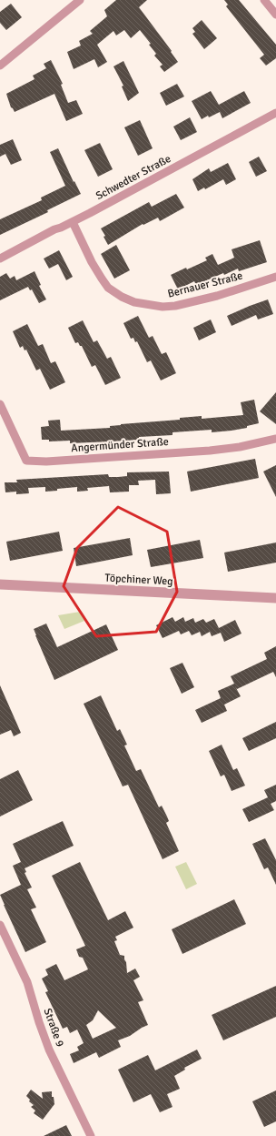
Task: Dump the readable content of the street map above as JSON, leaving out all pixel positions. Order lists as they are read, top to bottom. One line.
{"streets":{"street":["Schwedter Straße","Bernauer Straße","Angermünder Straße","Töpchiner Weg","Straße 9"]},"crossings":[["Schwedter Straße","Bernauer Straße"]]}
